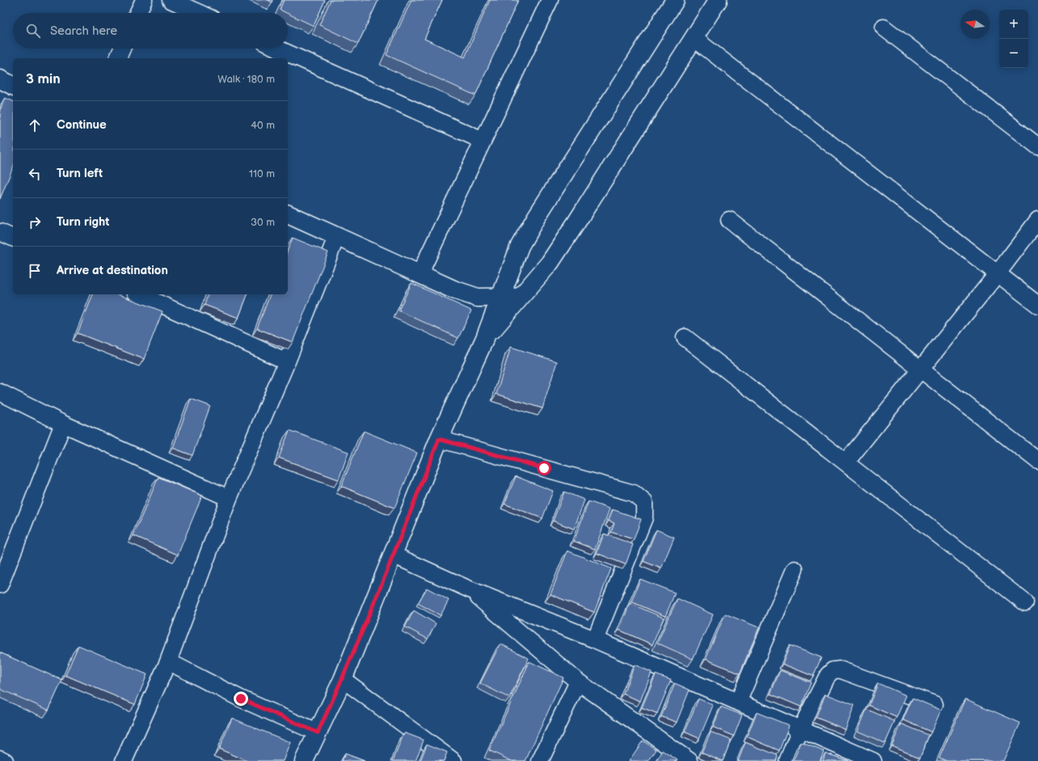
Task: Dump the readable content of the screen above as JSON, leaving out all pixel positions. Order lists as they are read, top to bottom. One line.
{"north":"left","page":{"map_buttons":["+","−"],"search":"Search here","heading":["3 min","Walk · 180 m"],"list":[["Continue","40 m"],["Turn left","110 m"],["Turn right","30 m"],"Arrive at destination"]}}
